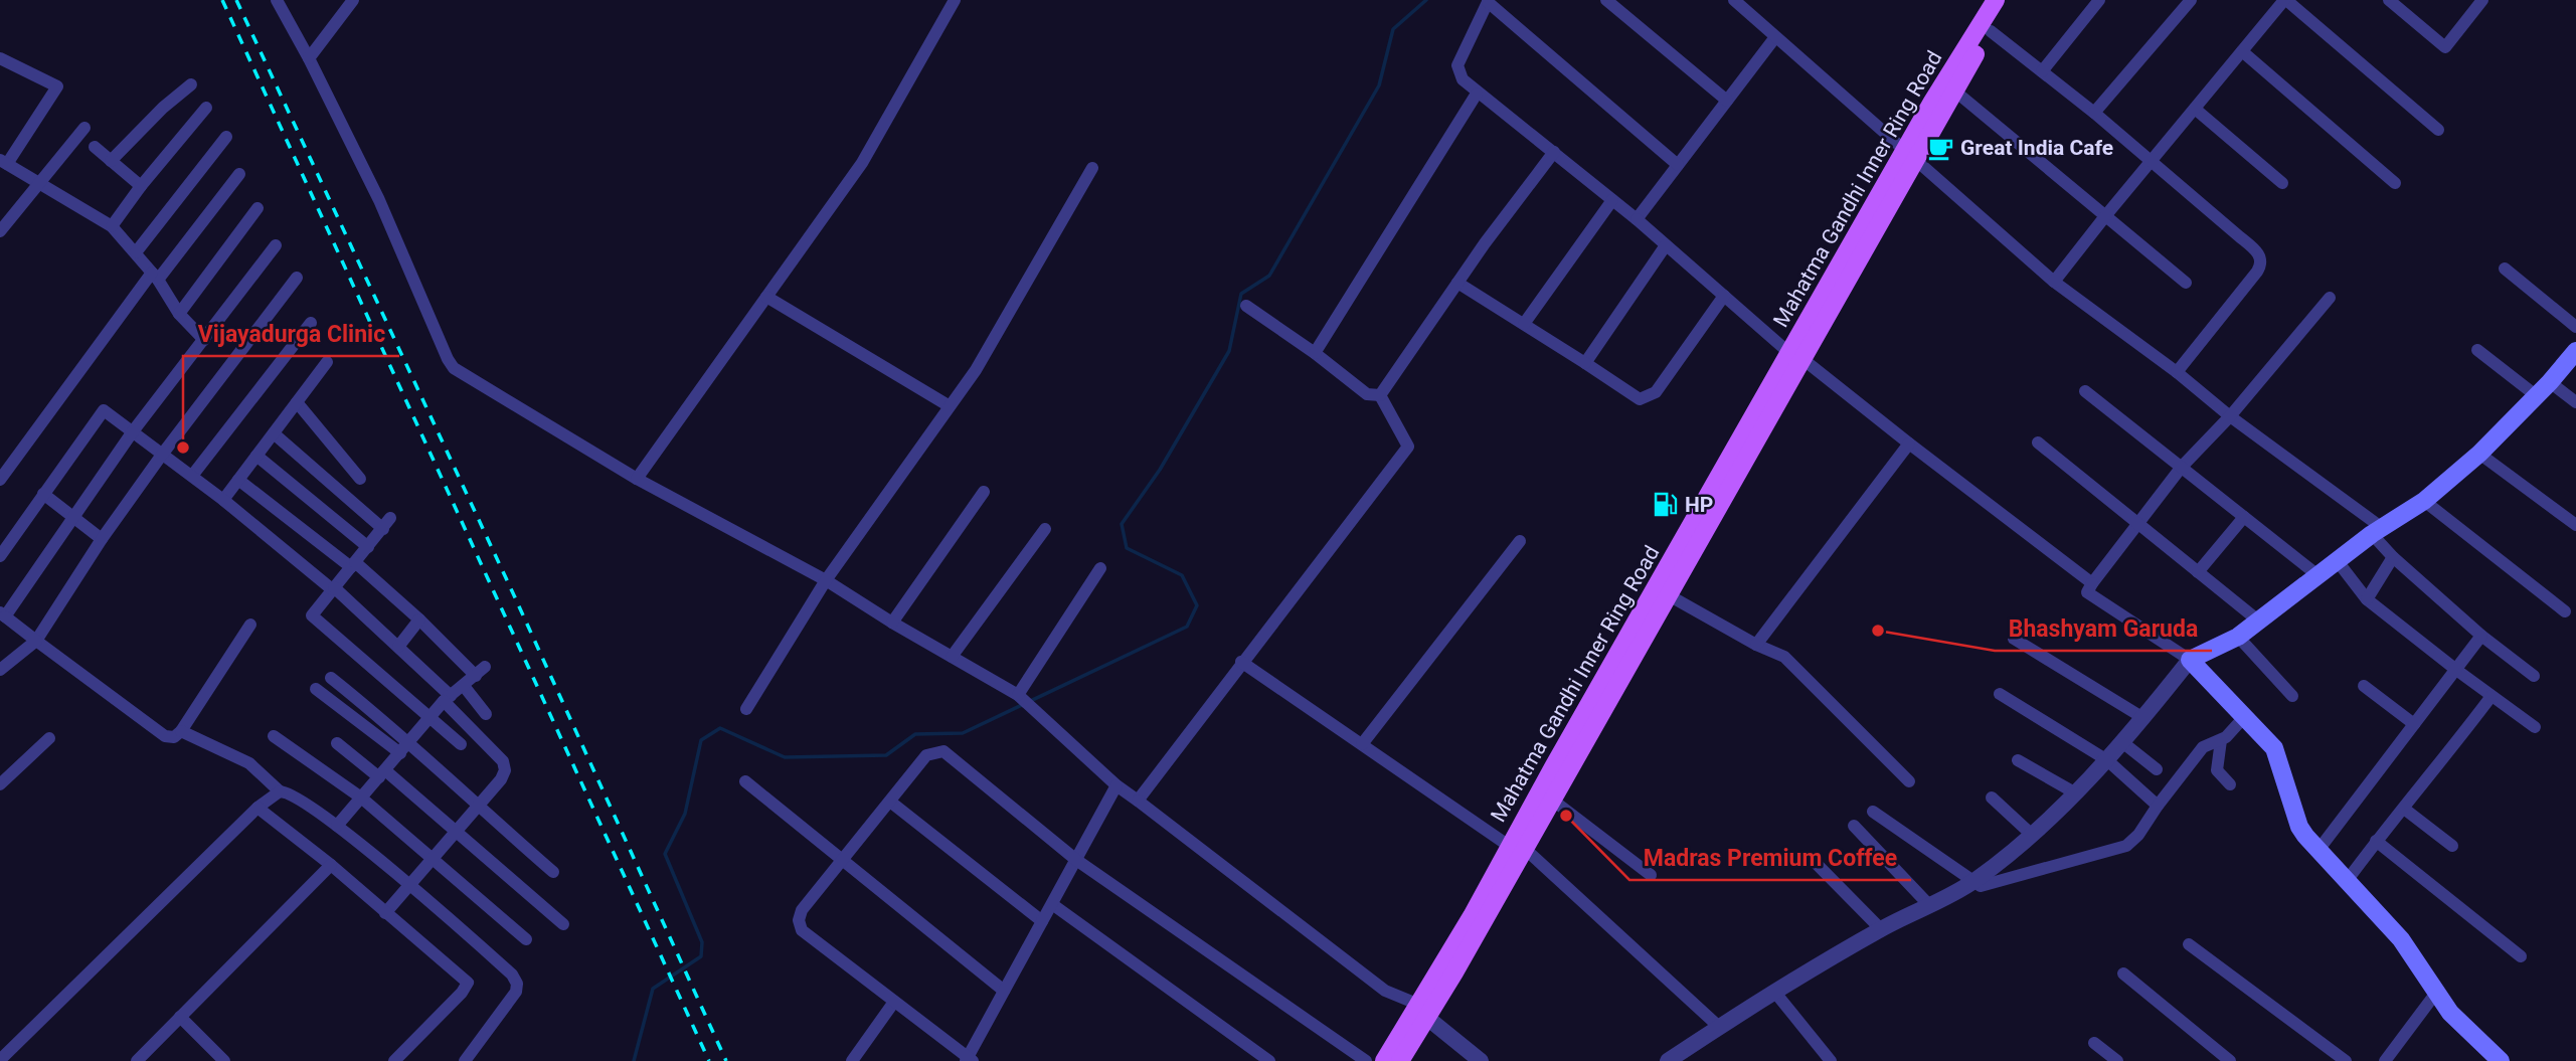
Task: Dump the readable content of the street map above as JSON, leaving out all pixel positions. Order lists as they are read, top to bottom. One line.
{"streets":{"main road":["Mahatma Gandhi Inner Ring Road"]},"places":{"cafe":["Great India Cafe"],"other":["Vijayadurga Clinic","Bhashyam Garuda","Madras Premium Coffee"],"fuel station":["HP"]}}
